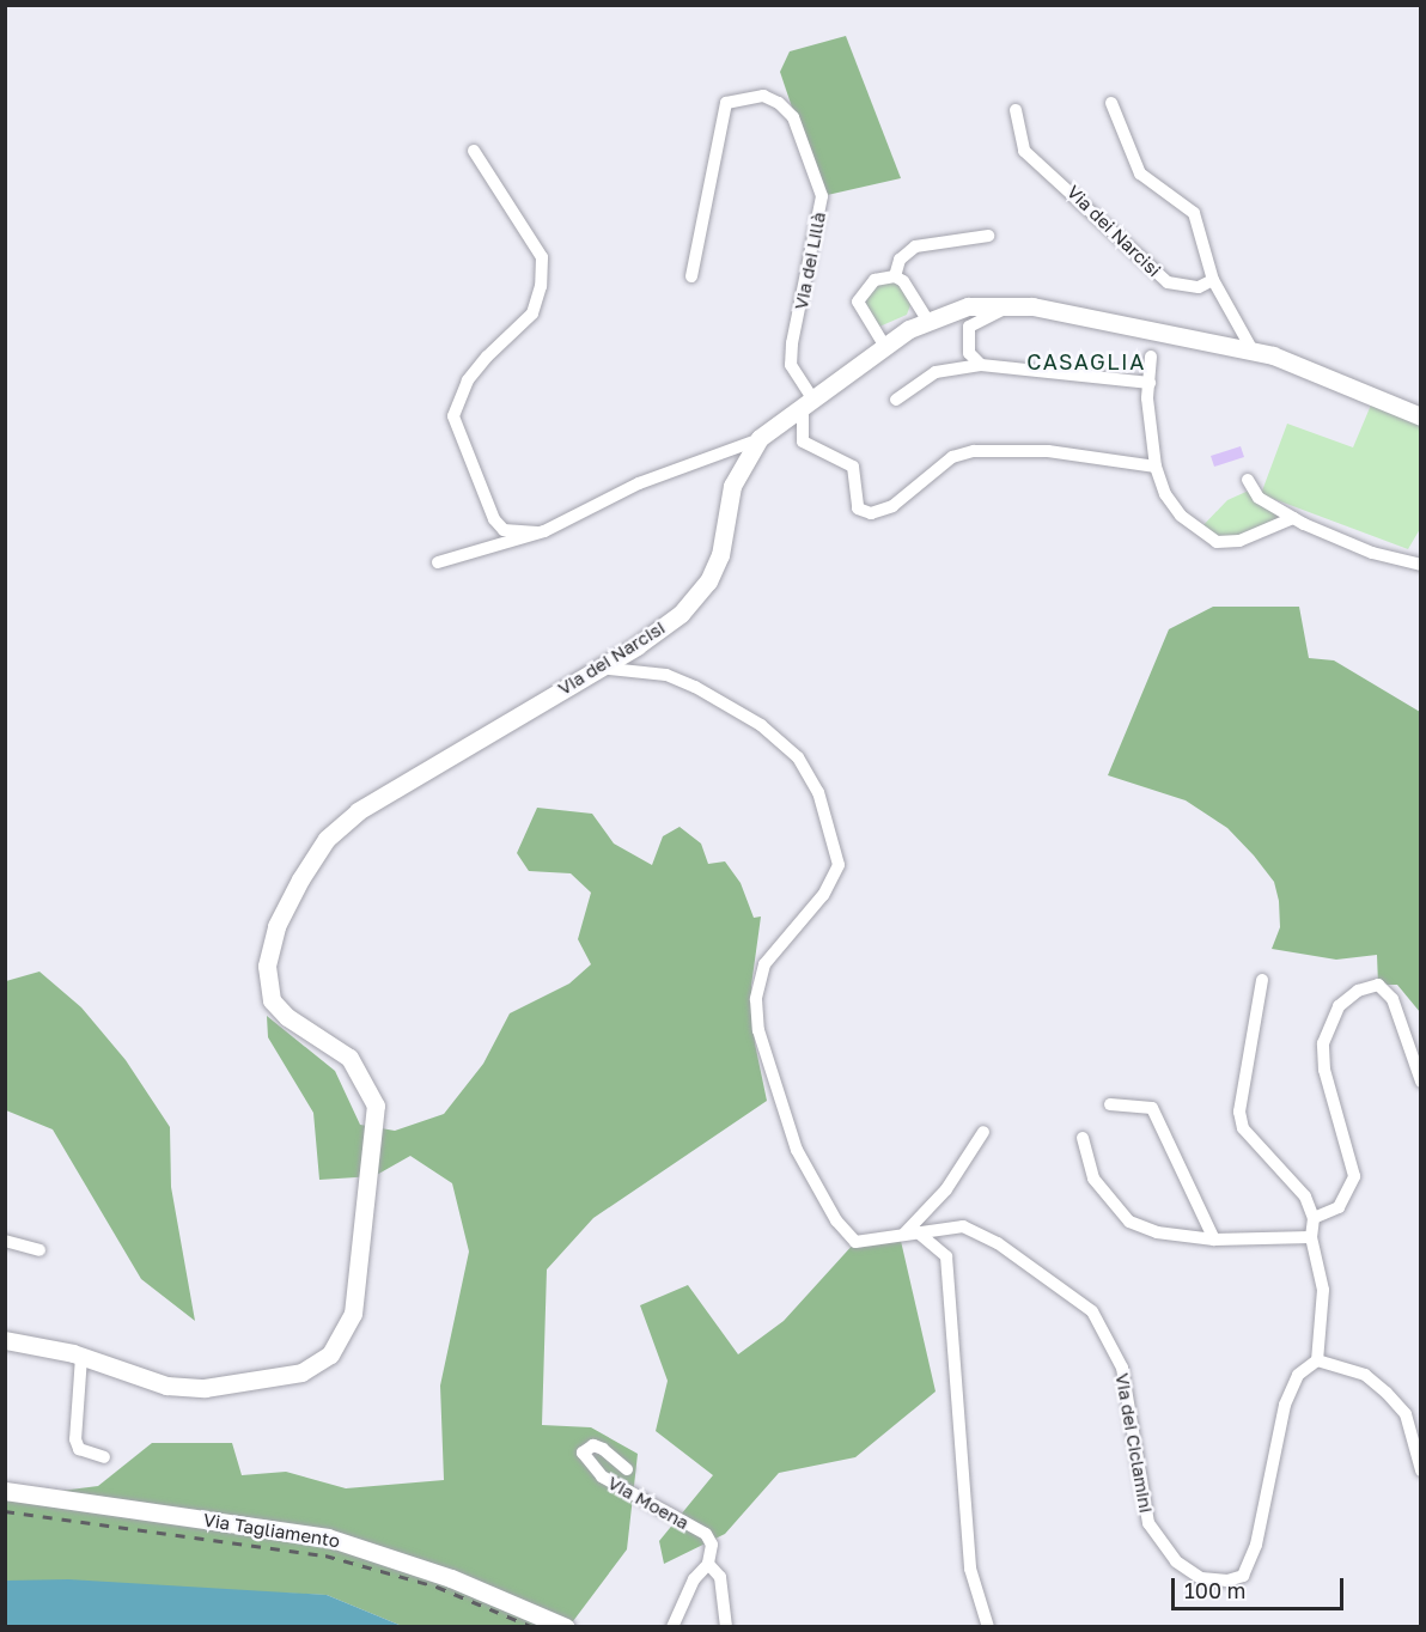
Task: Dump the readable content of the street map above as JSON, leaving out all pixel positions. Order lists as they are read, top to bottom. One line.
{"streets":{"street":["Via dei Narcisi","Via dei Lillà","Via dei Ciclamini","Via Moena","Via Tagliamento"]},"crossings":[["Via dei Narcisi","Via dei Lillà"],["Via dei Narcisi","Via dei Ciclamini"]],"districts":["CASAGLIA"],"scale_bar":"100 m"}
